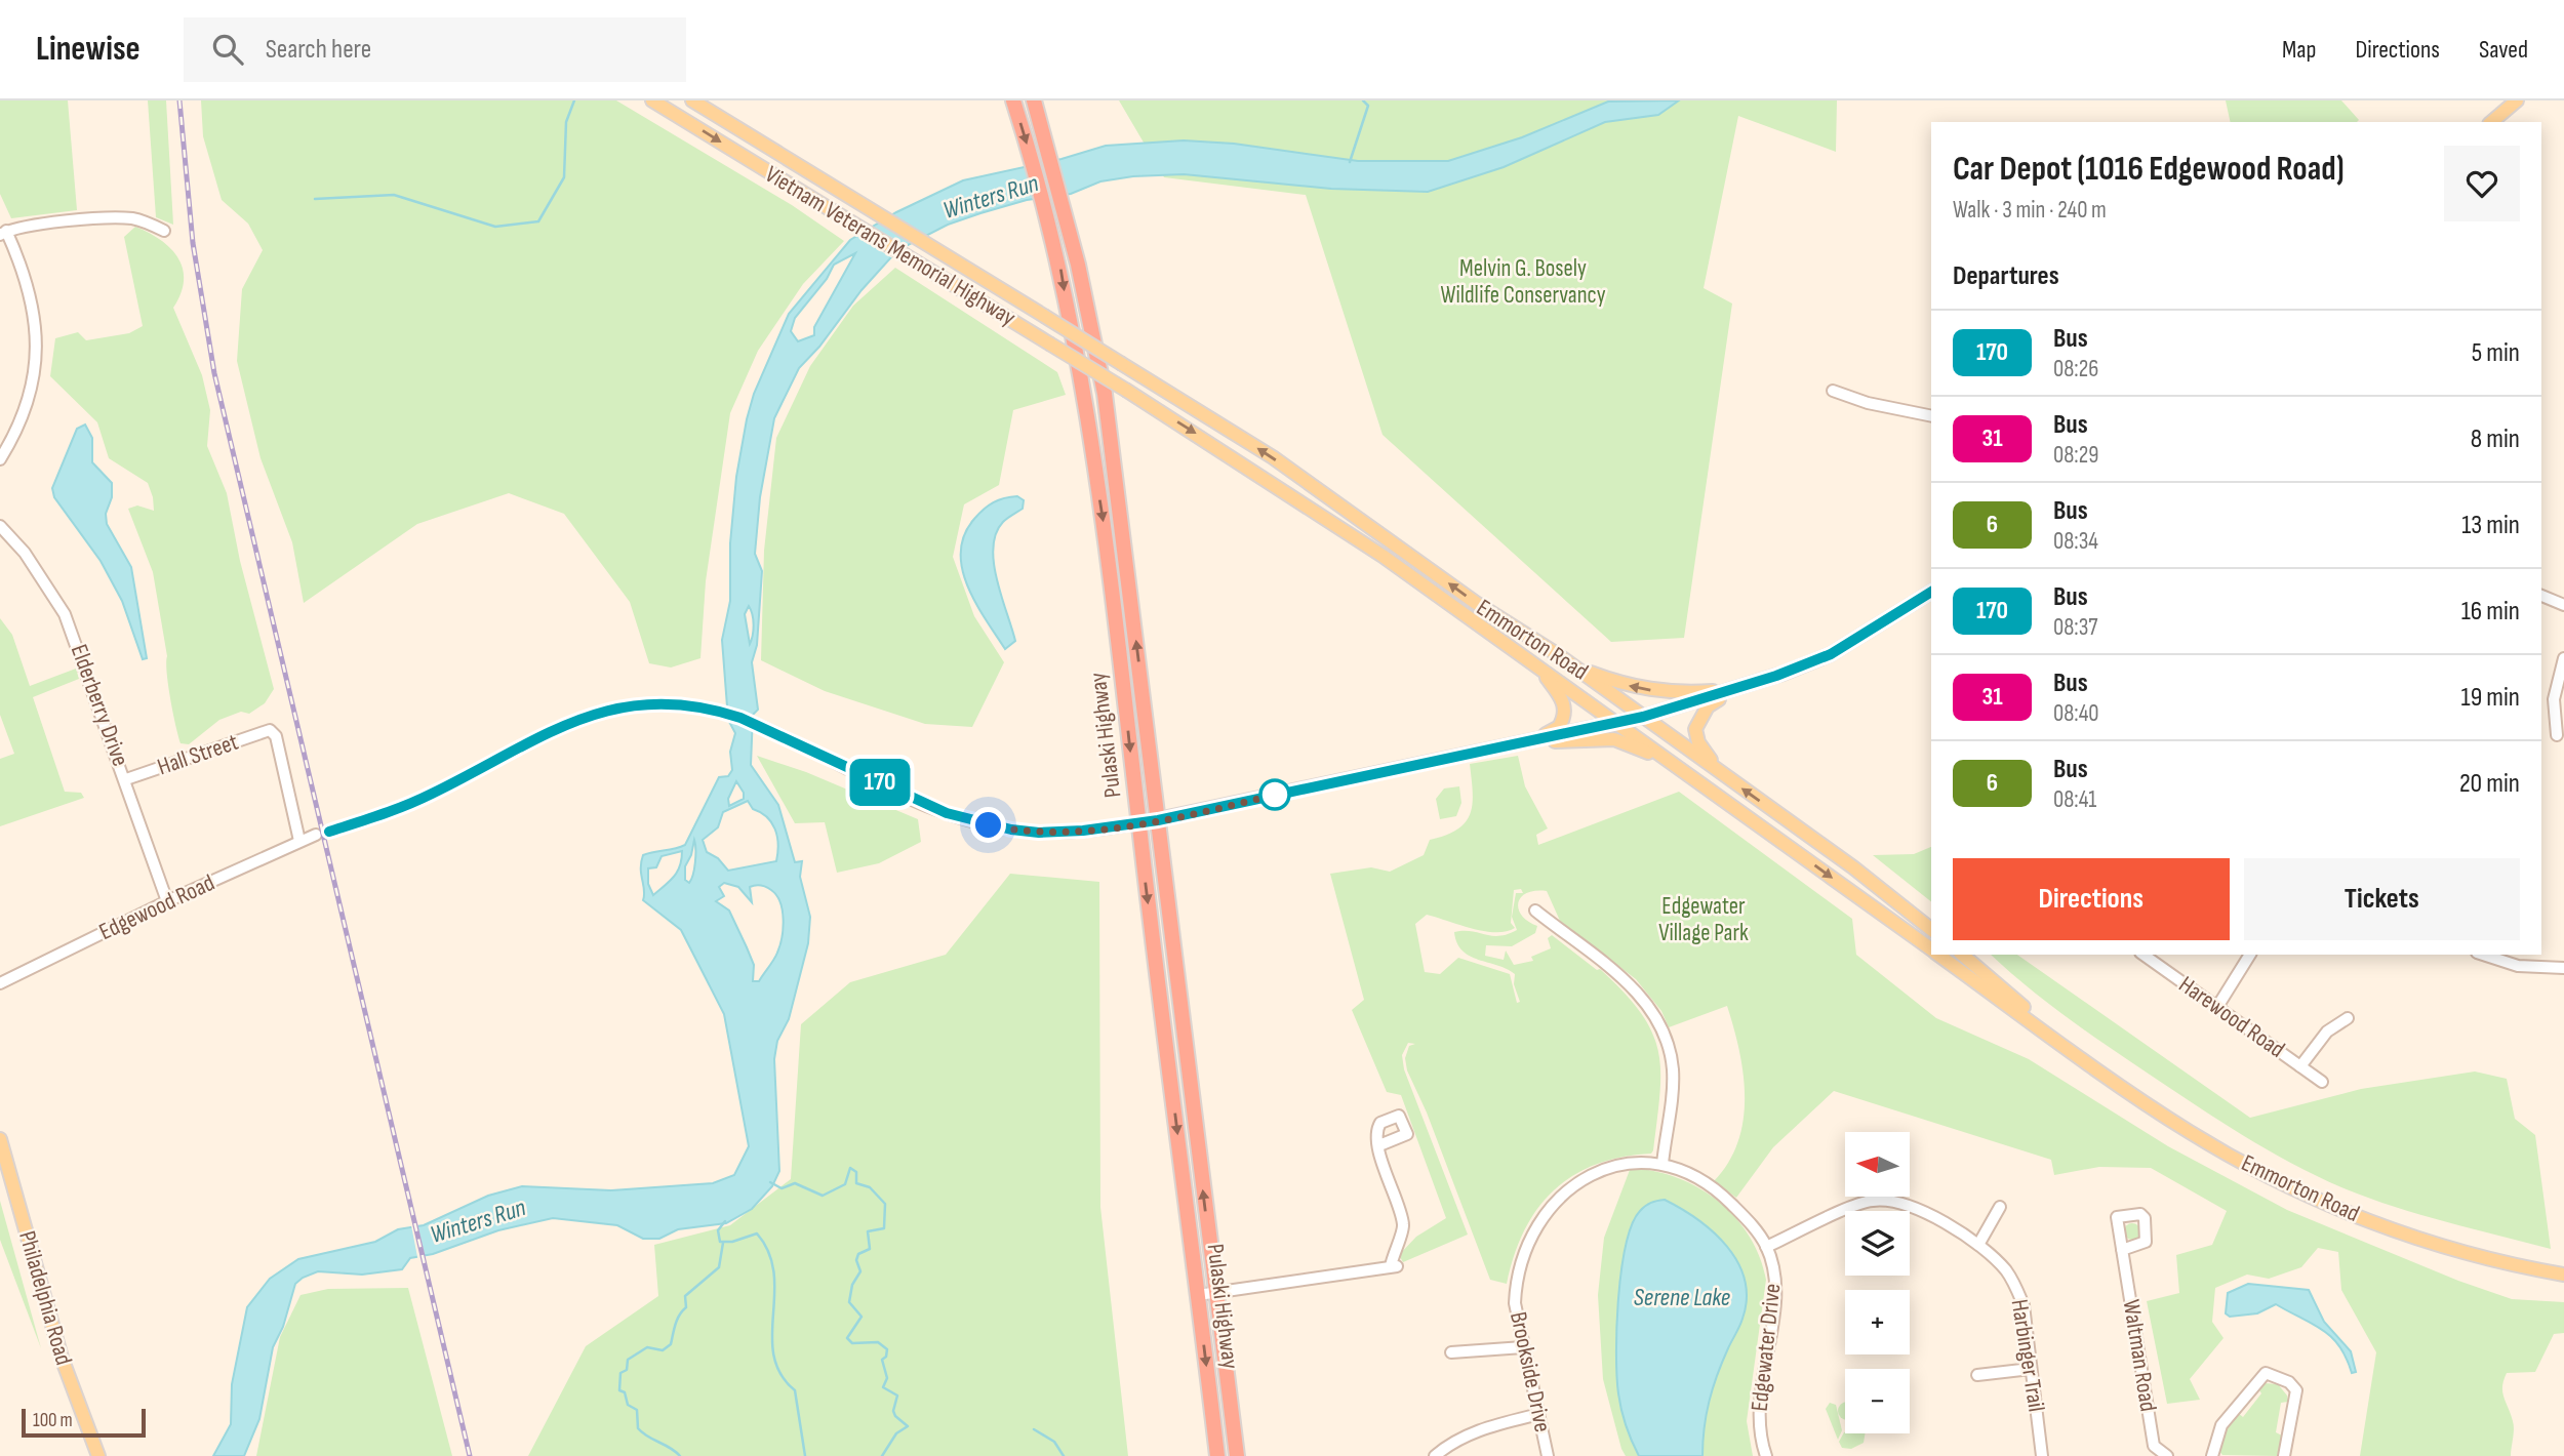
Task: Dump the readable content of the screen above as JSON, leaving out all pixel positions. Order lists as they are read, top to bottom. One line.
{"streets":{"highway":["Pulaski Highway"],"main road":["Vietnam Veterans Memorial Highway","Emmorton Road","Philadelphia Road"],"street":["Elderberry Drive","Hall Street","Edgewood Road","Harewood Road","Edgewater Drive","Harbinger Trail","Waltman Road","Brookside Drive"]},"crossings":[["Vietnam Veterans Memorial Highway","Emmorton Road"],["Elderberry Drive","Hall Street"],["Elderberry Drive","Edgewood Road"],["Hall Street","Edgewood Road"],["Edgewater Drive","Brookside Drive"]],"water":["Winters Run","Serene Lake"],"parks":["Melvin G. Bosely Wildlife Conservancy","Edgewater Village Park"],"lines":["bus line 170"],"scale_bar":"100 m","north":"left","page":{"header":"Linewise","search":"Search here","nav":["Map","Directions","Saved"],"on_map":"170","heading":[["Car Depot (1016 Edgewood Road)","Walk · 3 min · 240 m"],"Departures"],"list":[{"mark":"170","name":"Bus","note":"08:26","value":"5 min"},{"mark":"31","name":"Bus","note":"08:29","value":"8 min"},{"mark":"6","name":"Bus","note":"08:34","value":"13 min"},{"mark":"170","name":"Bus","note":"08:37","value":"16 min"},{"mark":"31","name":"Bus","note":"08:40","value":"19 min"},{"mark":"6","name":"Bus","note":"08:41","value":"20 min"}],"buttons":["Directions","Tickets"],"map_buttons":["+","−"],"scale":"100 m"}}
